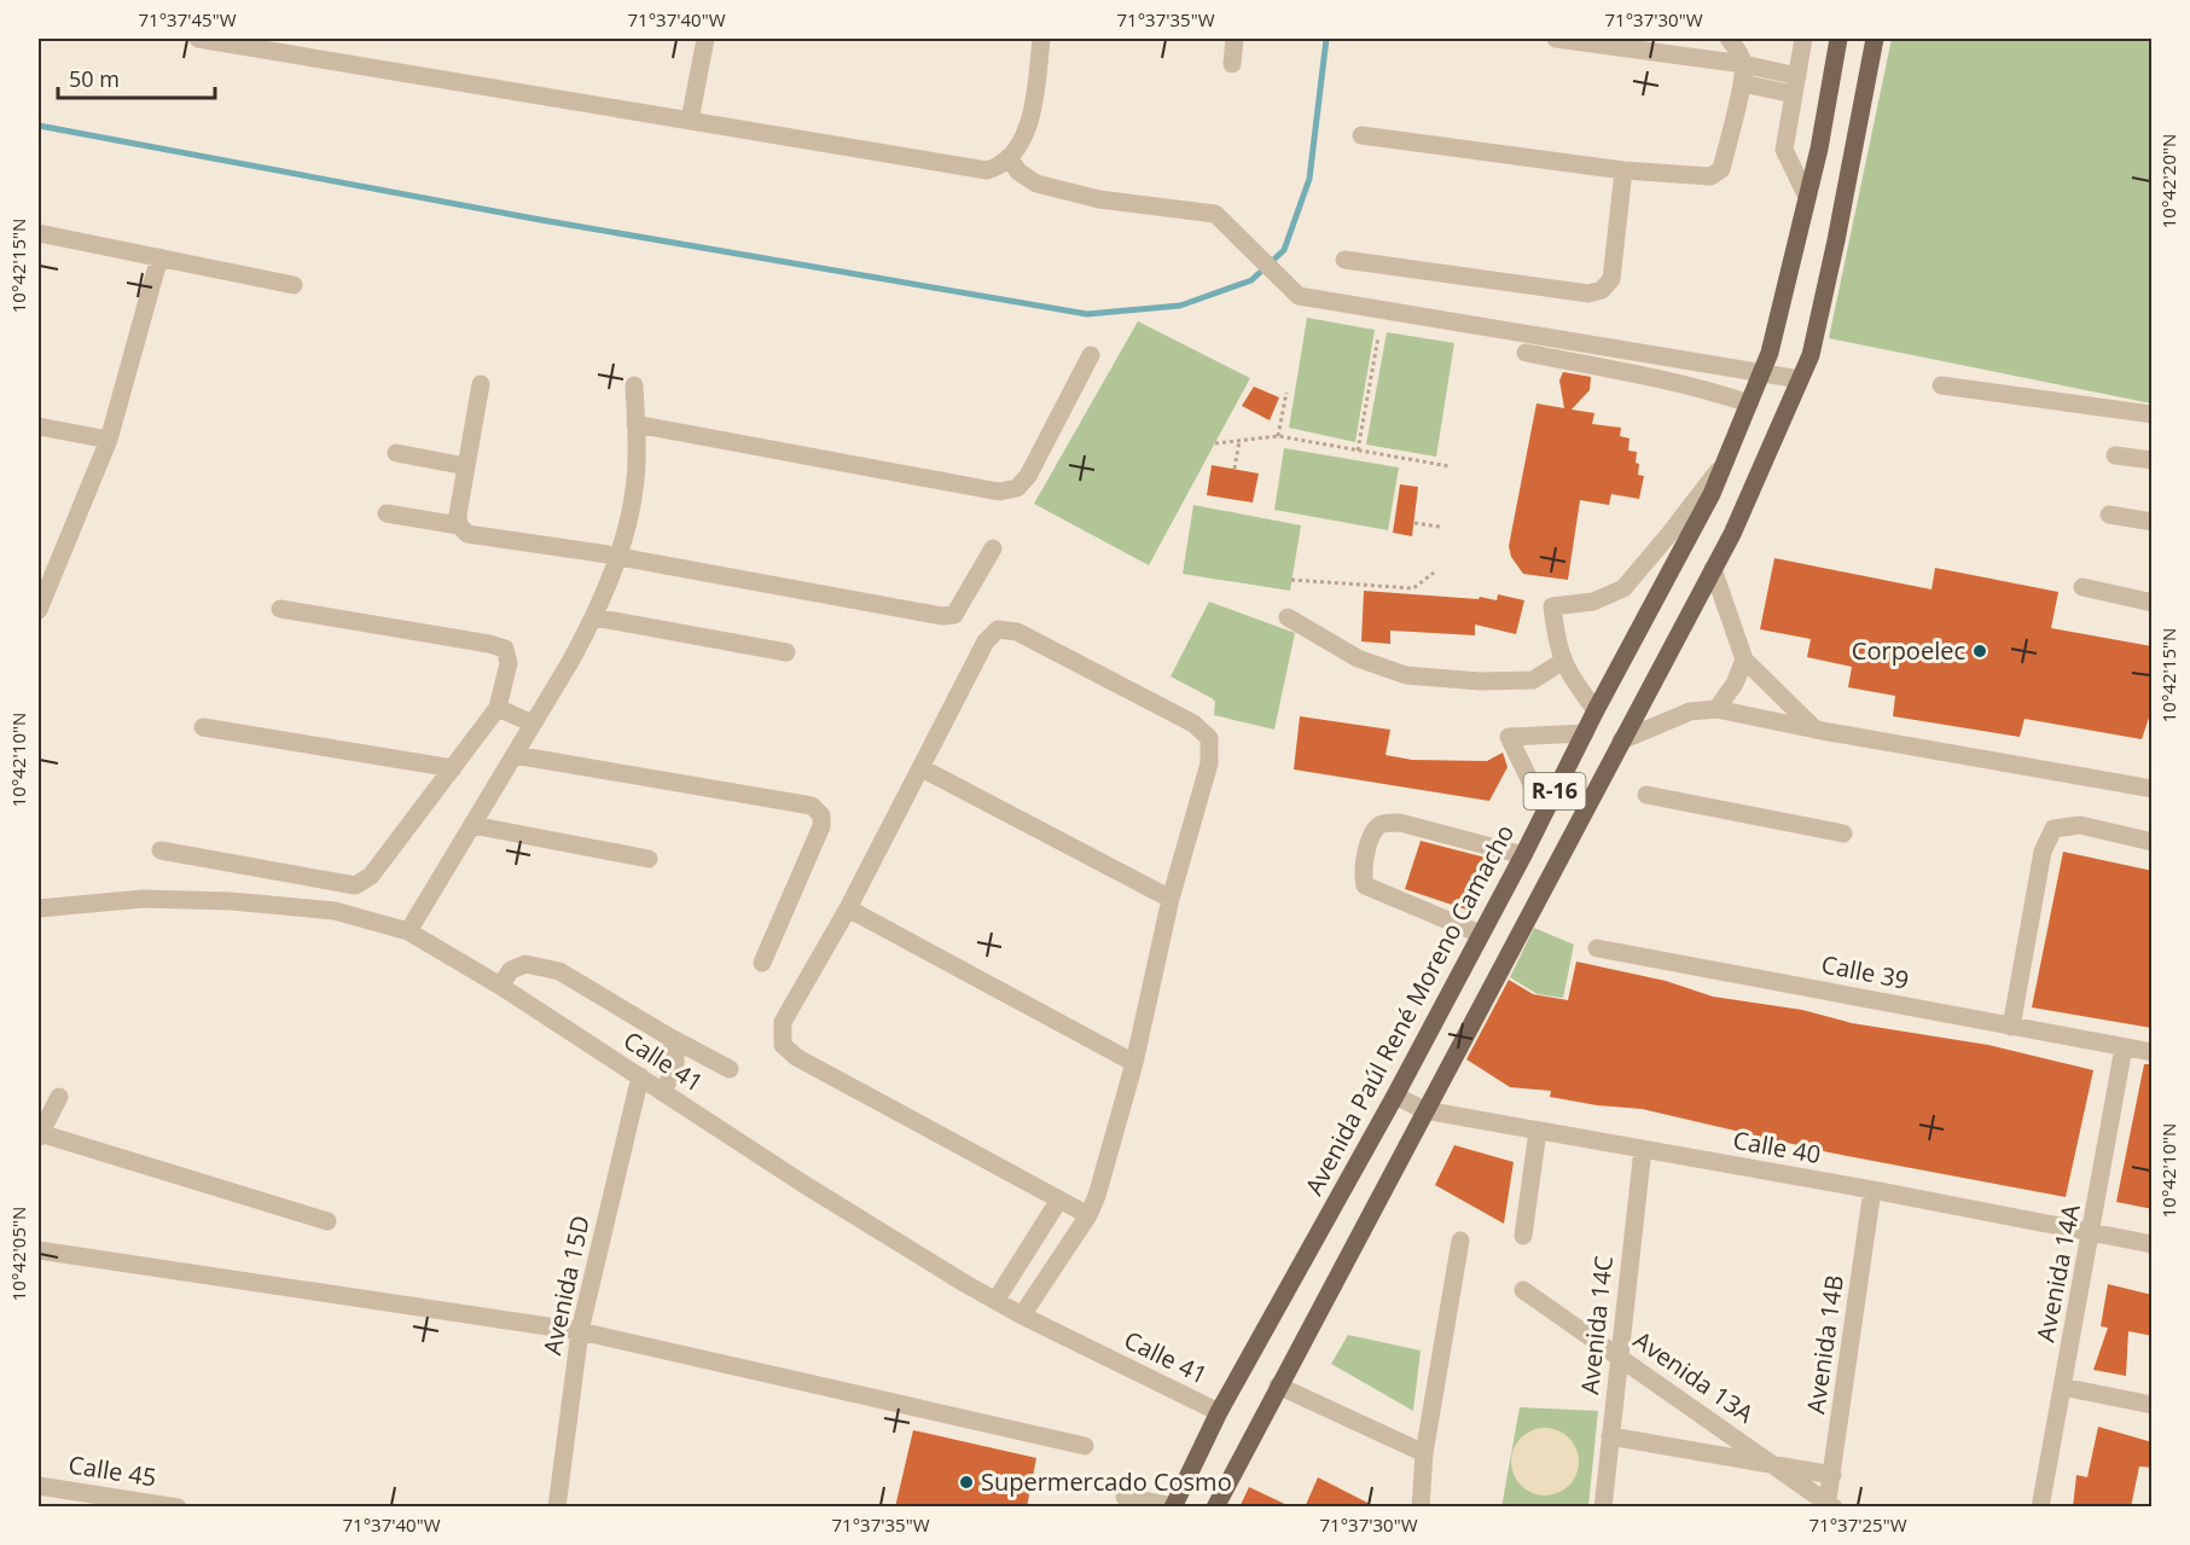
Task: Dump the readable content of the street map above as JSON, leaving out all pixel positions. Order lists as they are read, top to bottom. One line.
{"streets":{"main road":["R-16","Avenida Paúl René Moreno Camacho"],"street":["Calle 39","Calle 41","Calle 40","Avenida 14A","Avenida 15D","Avenida 14C","Avenida 14B","Avenida 13A","Calle 45"]},"crossings":[["R-16","Calle 40"],["Calle 39","Avenida 14A"],["Avenida Paúl René Moreno Camacho","Calle 41"],["Avenida Paúl René Moreno Camacho","Calle 40"],["Calle 41","Avenida 15D"],["Calle 40","Avenida 14A"],["Calle 40","Avenida 14C"],["Calle 40","Avenida 14B"]],"places":["Corpoelec","Supermercado Cosmo"],"scale_bar":"50 m","coordinates":["71°37'45\"W","71°37'40\"W","71°37'35\"W","71°37'30\"W","10°42'20\"N","10°42'15\"N","10°42'10\"N","10°42'05\"N","71°37'25\"W"]}
